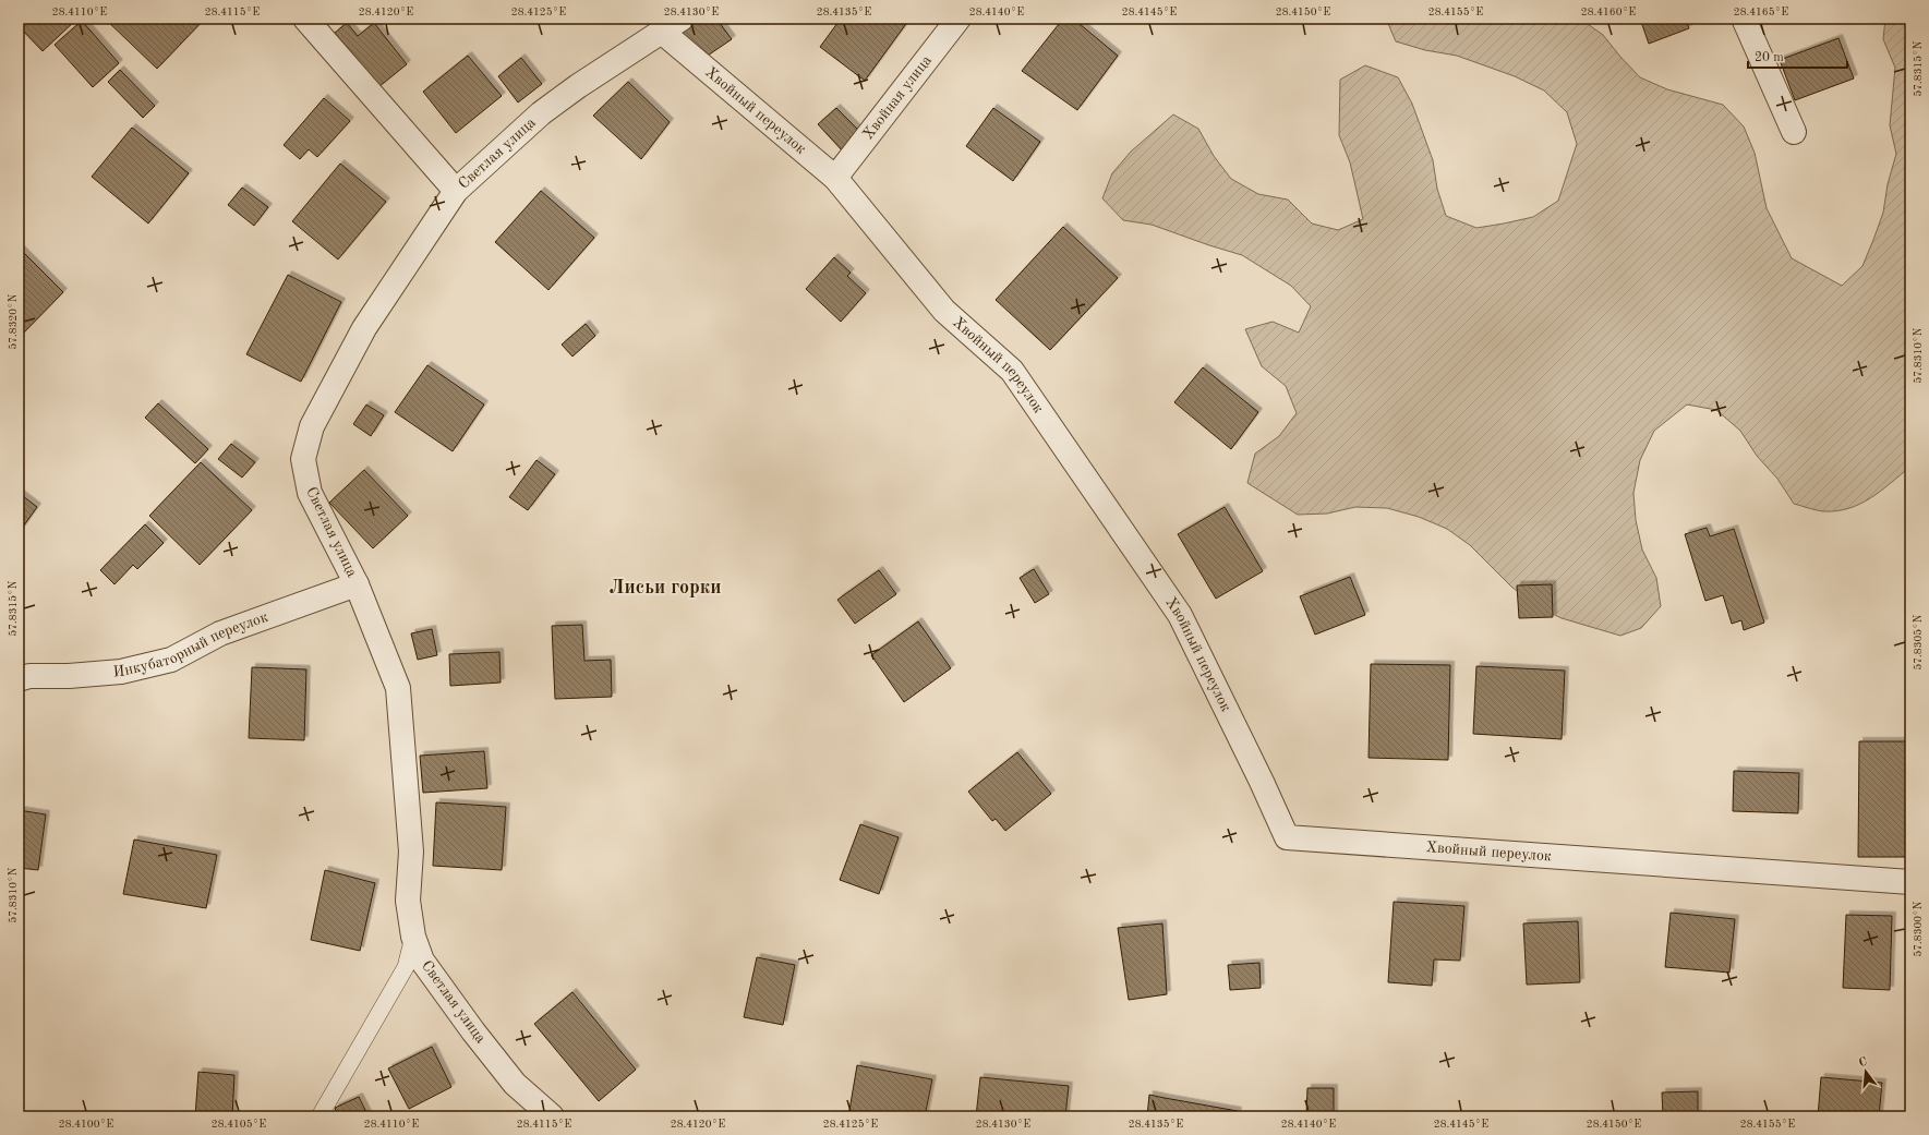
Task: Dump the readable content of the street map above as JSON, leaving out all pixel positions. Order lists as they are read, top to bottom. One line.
{"streets":{"street":["Хвойная улица","Хвойный переулок","Светлая улица","Инкубаторный переулок"]},"crossings":[["Хвойная улица","Хвойный переулок"],["Хвойный переулок","Светлая улица"],["Светлая улица","Инкубаторный переулок"]],"districts":["Лисьи горки"],"scale_bar":"20 m","north":"top","coordinates":["28.4110°E","28.4115°E","28.4120°E","28.4125°E","28.4130°E","28.4135°E","28.4140°E","28.4145°E","28.4150°E","28.4155°E","28.4160°E","28.4165°E","57.8315°N","57.8320°N","57.8310°N","57.8305°N","57.8300°N","28.4100°E","28.4105°E"]}
